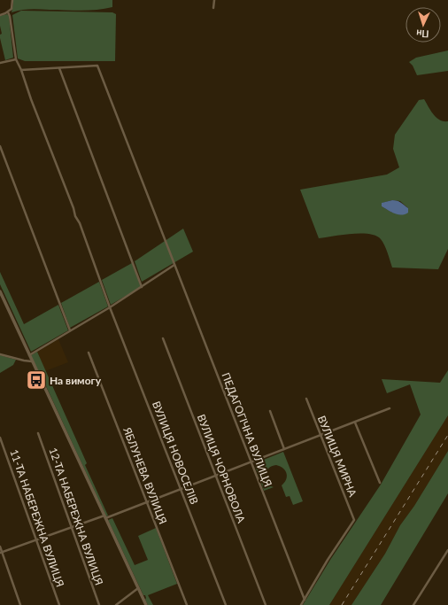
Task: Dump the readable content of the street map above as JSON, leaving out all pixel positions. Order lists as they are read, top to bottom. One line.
{"streets":{"street":["ПЕДАГОГІЧНА ВУЛИЦЯ","ВУЛИЦЯ НОВОСЕЛІВ","ВУЛИЦЯ МИРНА","ВУЛИЦЯ ЧОРНОВОЛА","ЯБЛУНЕВА ВУЛИЦЯ","12-ТА НАБЕРЕЖНА ВУЛИЦЯ","11-ТА НАБЕРЕЖНА ВУЛИЦЯ"]},"crossings":[["ПЕДАГОГІЧНА ВУЛИЦЯ","ВУЛИЦЯ МИРНА"]],"places":{"bus stop":["На вимогу"]},"north":"bottom"}
